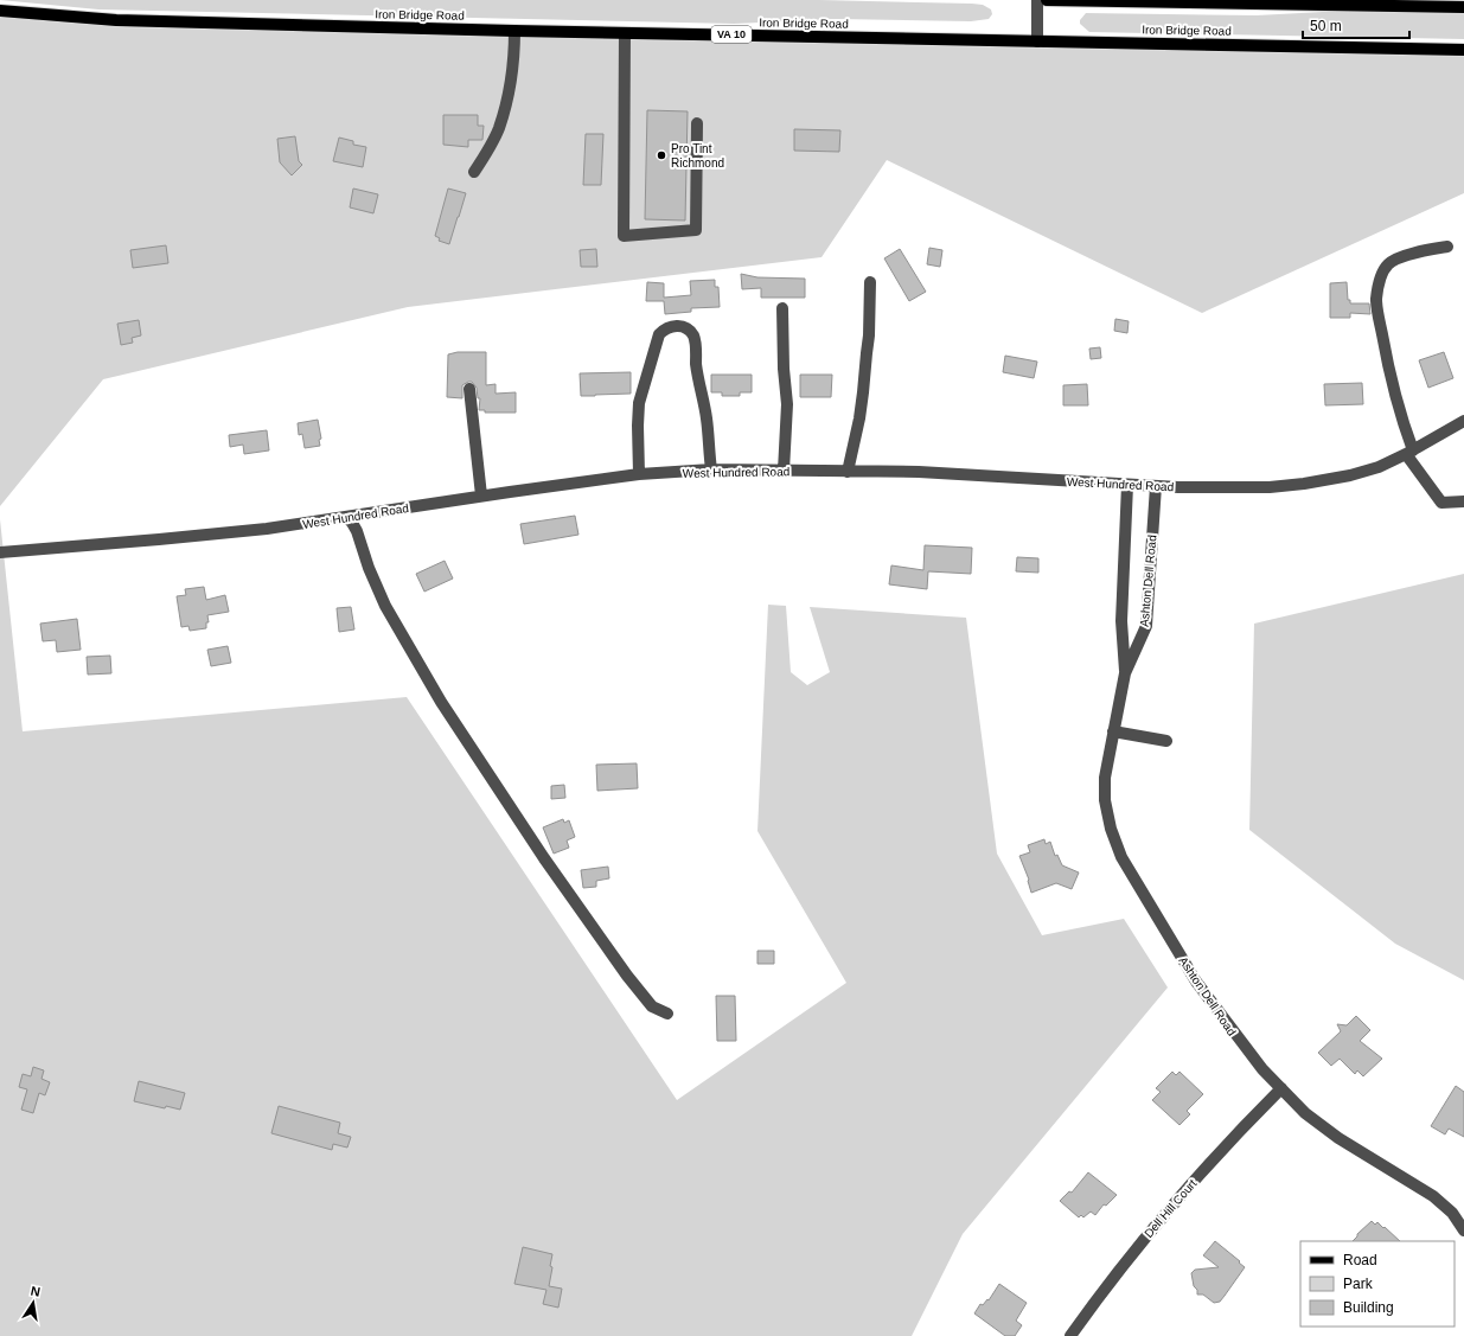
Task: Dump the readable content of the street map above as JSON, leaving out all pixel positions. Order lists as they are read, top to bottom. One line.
{"streets":{"main road":["Iron Bridge Road","VA 10"],"street":["West Hundred Road","Ashton Dell Road","Dell Hill Court"]},"crossings":[["West Hundred Road","Ashton Dell Road"],["Ashton Dell Road","Dell Hill Court"]],"places":["Pro Tint Richmond"],"legend":["Road","Park","Building"],"scale_bar":"50 m","north":"top"}
